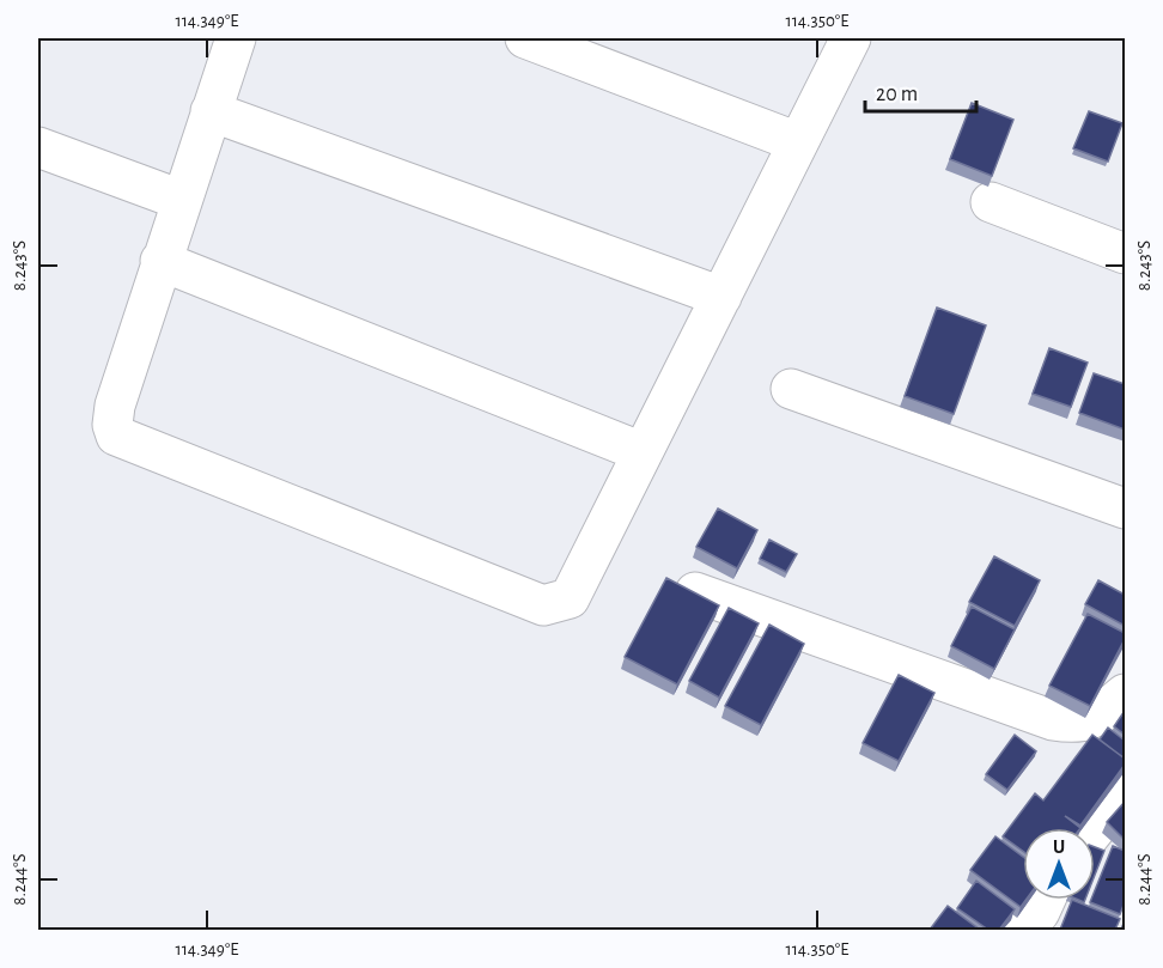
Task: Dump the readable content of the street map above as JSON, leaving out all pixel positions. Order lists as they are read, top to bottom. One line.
{"scale_bar":"20 m","north":"top","coordinates":["114.349°E","114.350°E","8.243°S","8.244°S"]}
